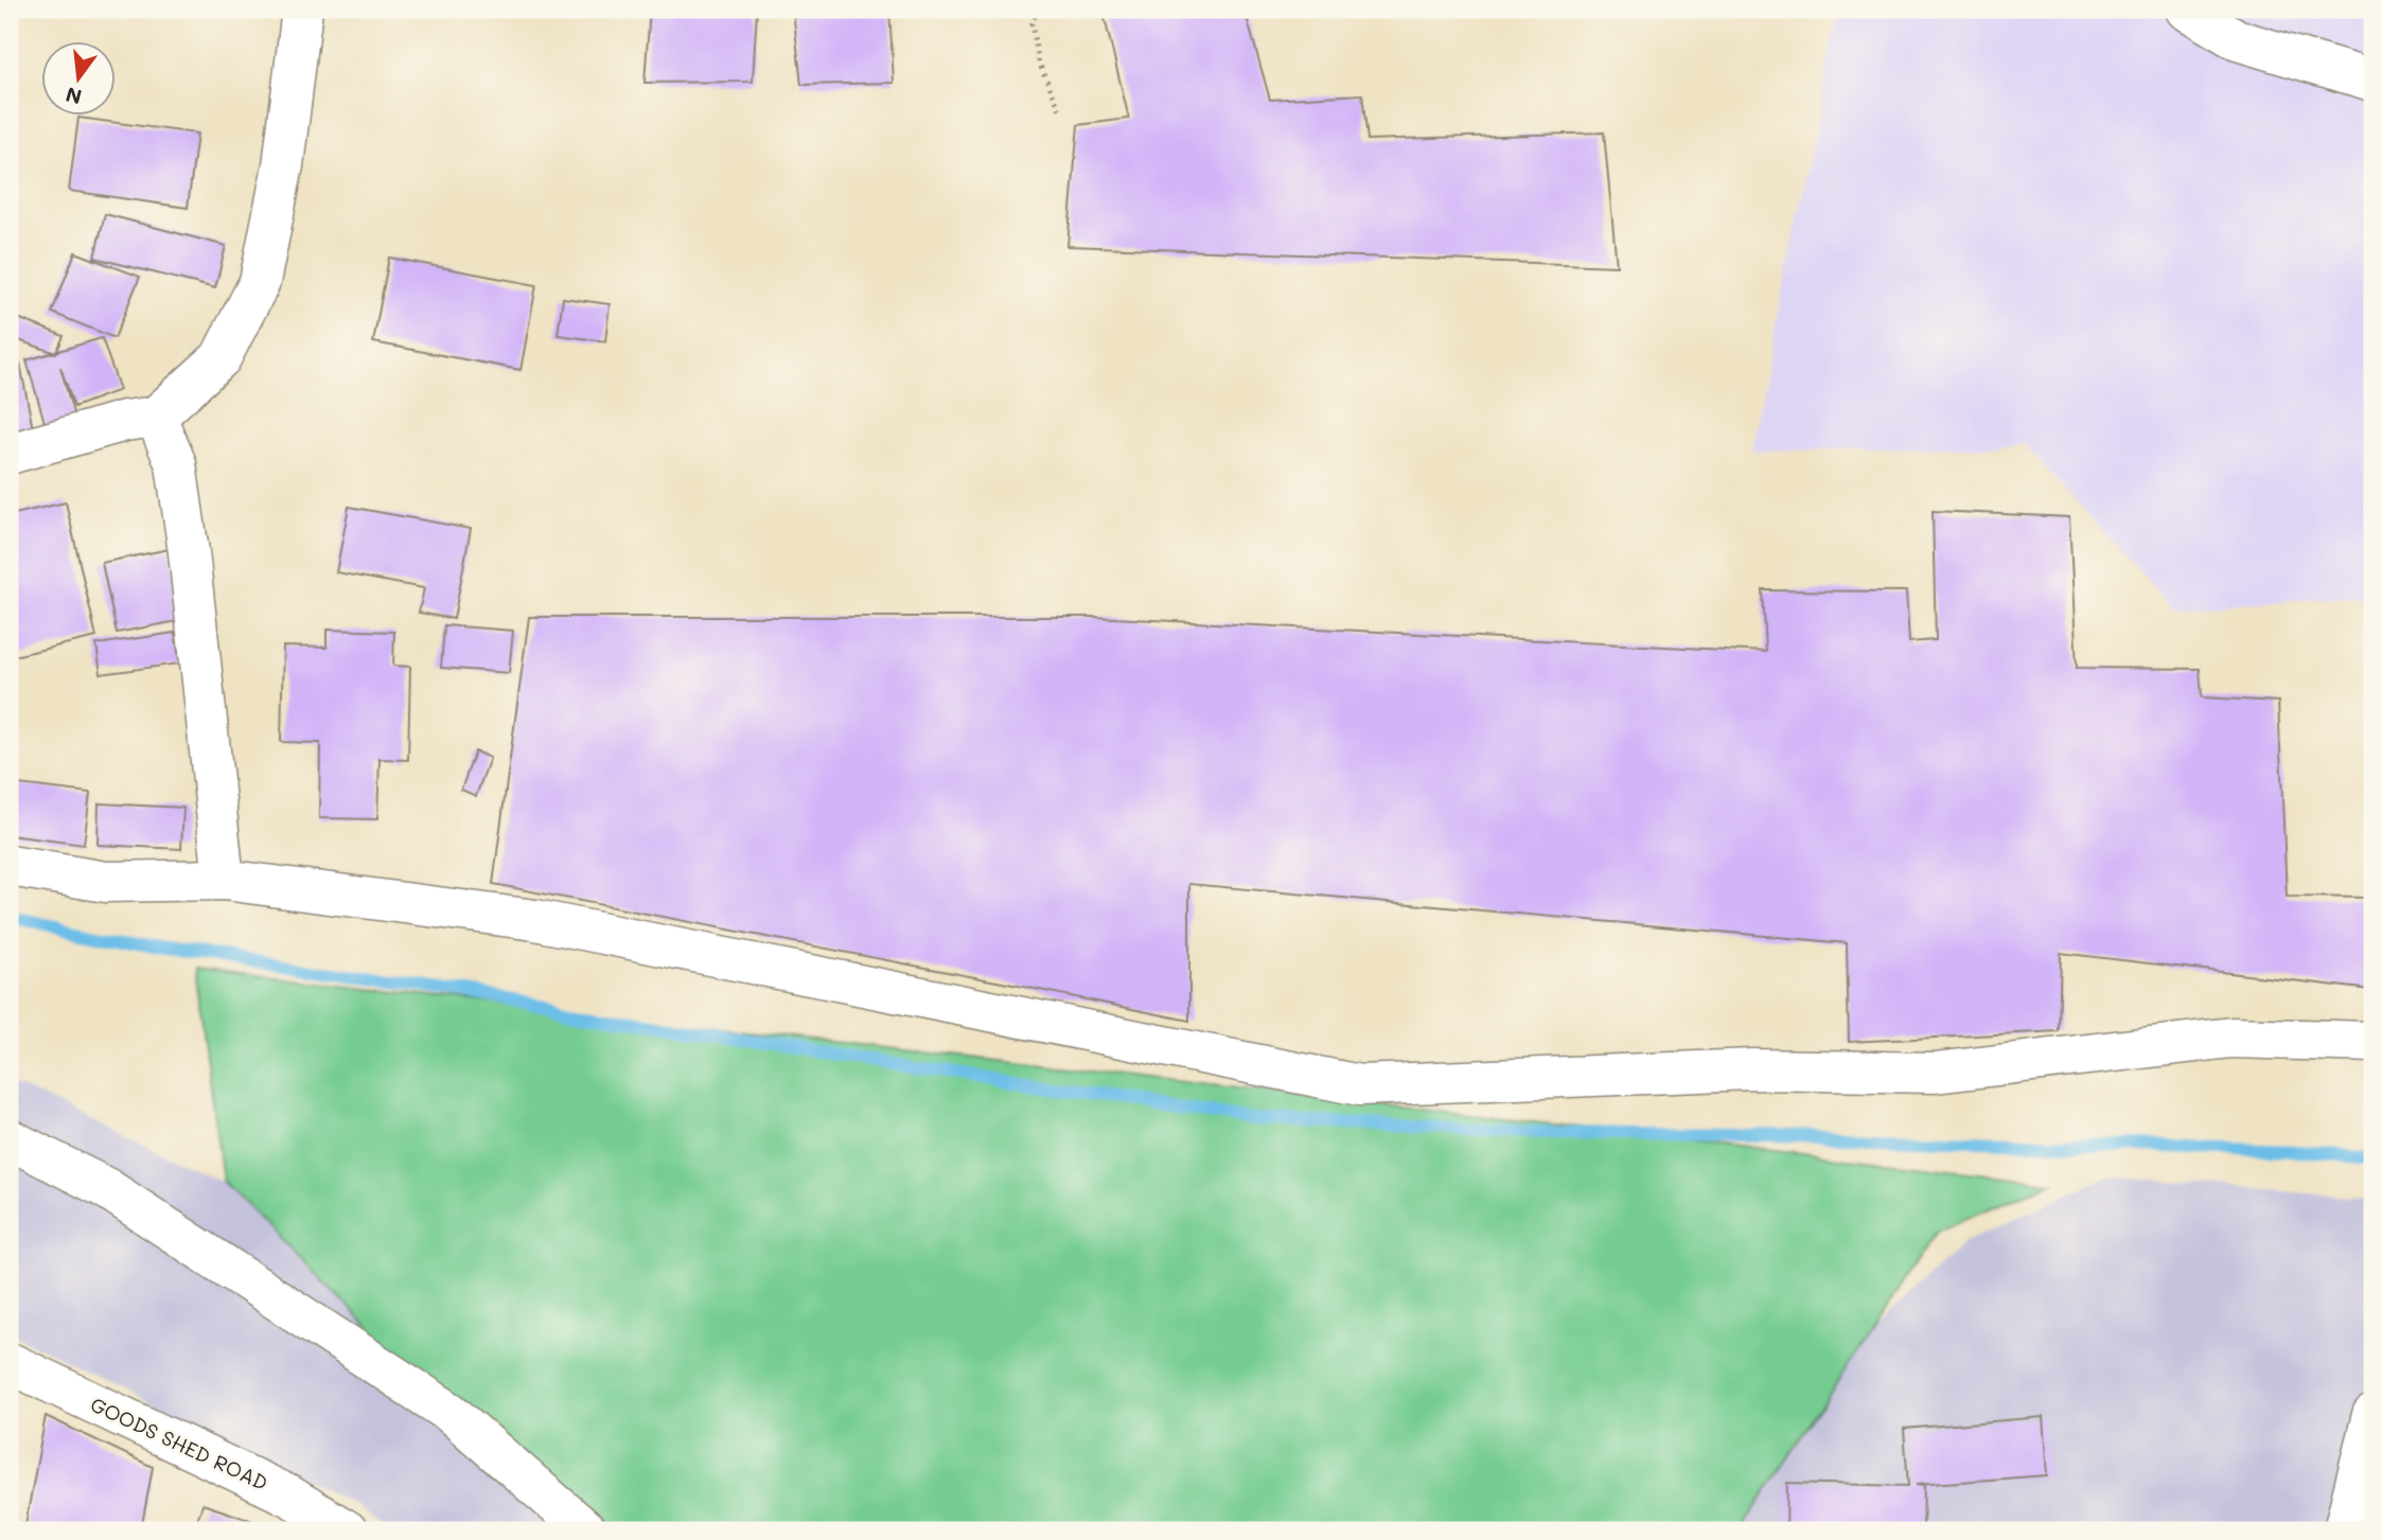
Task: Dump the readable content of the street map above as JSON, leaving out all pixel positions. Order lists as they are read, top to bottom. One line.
{"streets":{"street":["GOODS SHED ROAD"]},"north":"bottom"}
